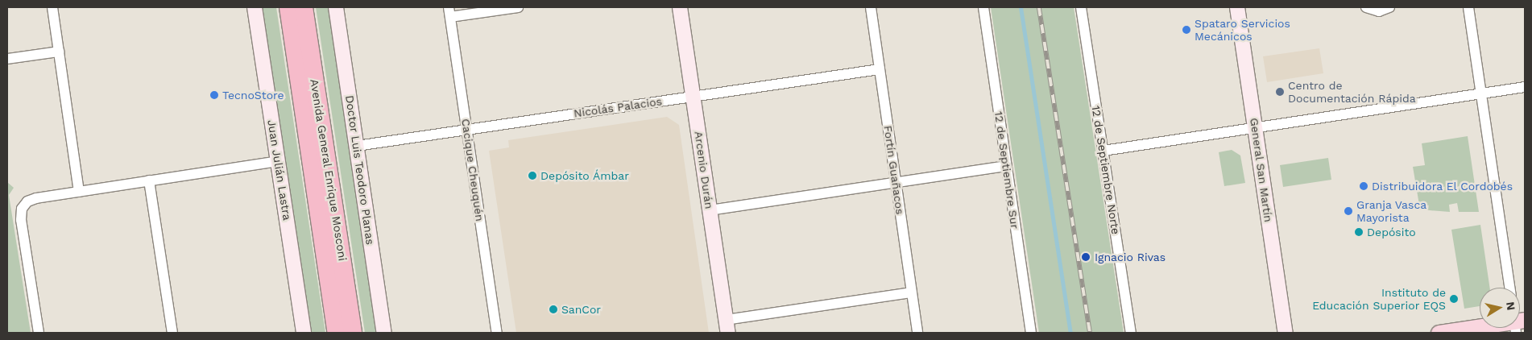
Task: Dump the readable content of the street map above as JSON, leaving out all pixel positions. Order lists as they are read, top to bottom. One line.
{"streets":{"highway":["Avenida General Enrique Mosconi"],"street":["Nicolás Palacios","Juan Julián Lastra","Doctor Luis Teodoro Planas","Cacique Cheuquén","Arcenio Durán","Fortín Guañacos","12 de Septiembre Sur","12 de Septiembre Norte","General San Martín"]},"crossings":[["Nicolás Palacios","Doctor Luis Teodoro Planas"],["Nicolás Palacios","Cacique Cheuquén"],["Nicolás Palacios","Arcenio Durán"],["Nicolás Palacios","Fortín Guañacos"]],"places":["Spataro Servicios Mecánicos","Centro de Documentación Rápida","TecnoStore","Depósito Ámbar","Distribuidora El Cordobés","Granja Vasca Mayorista","Depósito","Ignacio Rivas","Instituto de Educación Superior EQS","SanCor"],"north":"right"}
